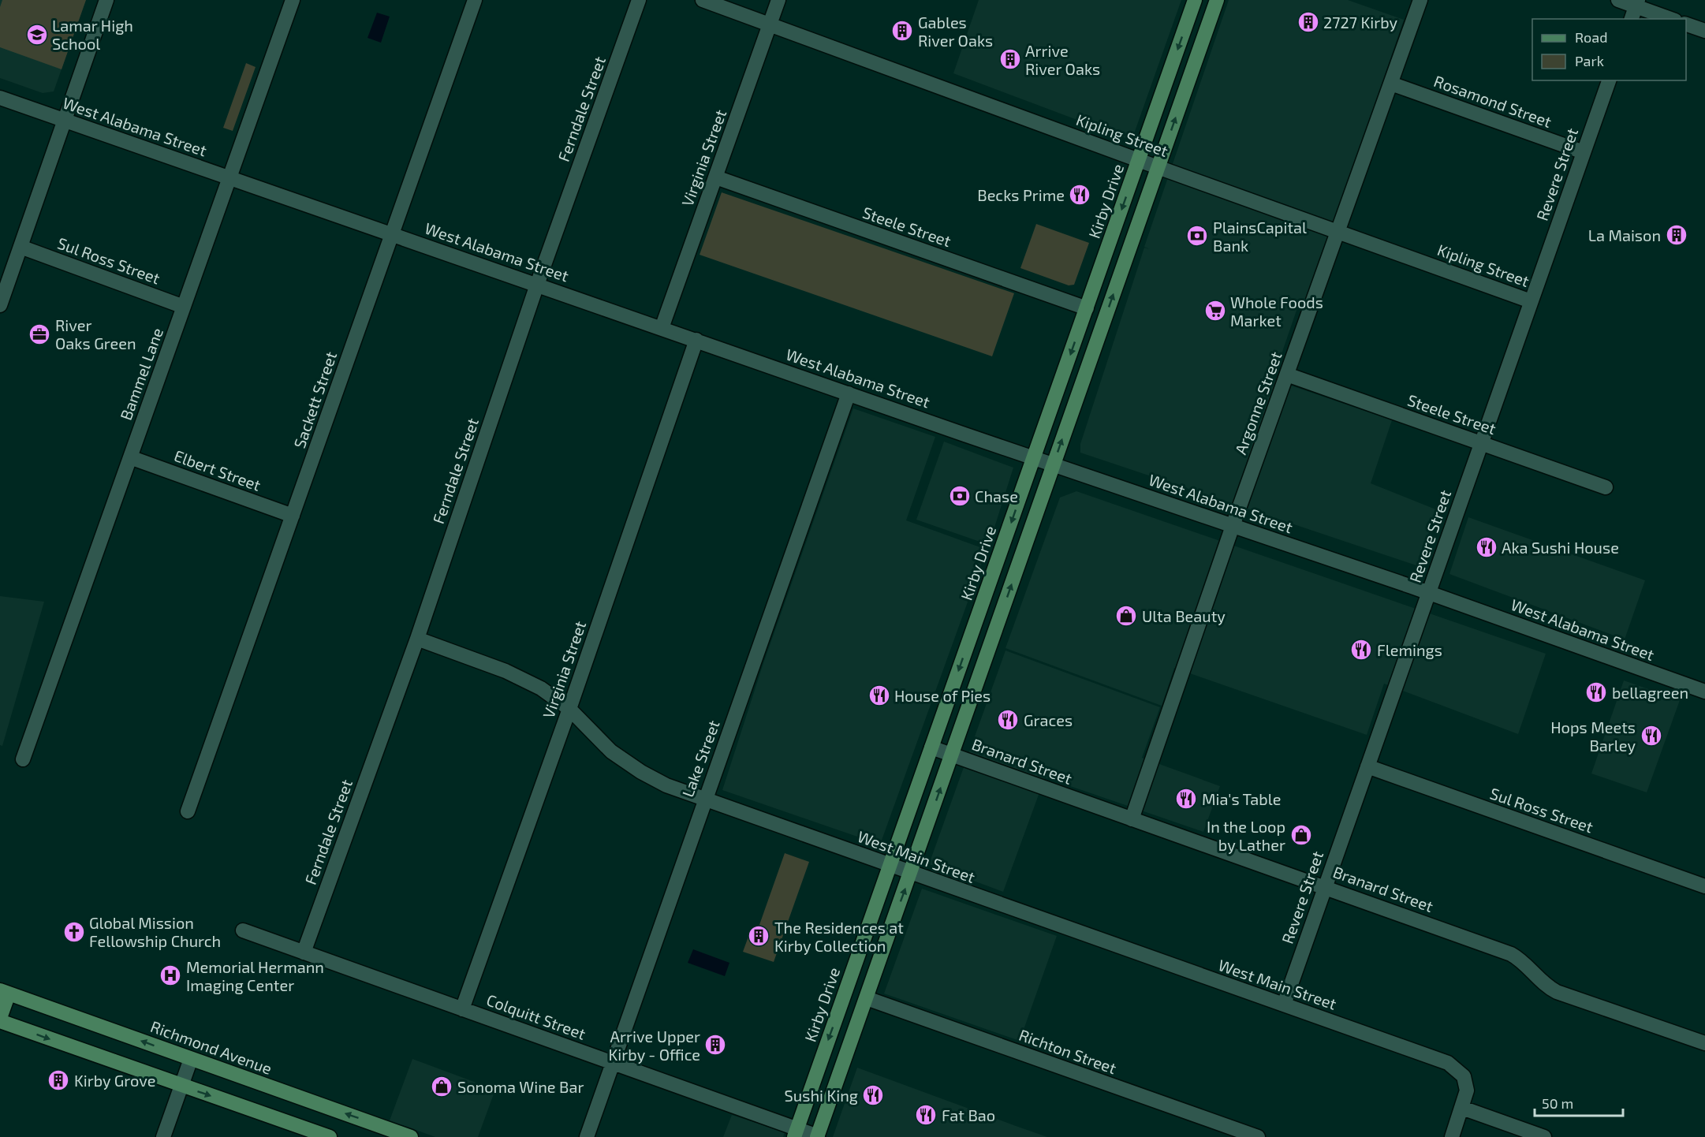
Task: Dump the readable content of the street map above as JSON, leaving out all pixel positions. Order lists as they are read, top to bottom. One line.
{"streets":{"main road":["Kirby Drive","Richmond Avenue"],"street":["Rosamond Street","Ferndale Street","West Alabama Street","Kipling Street","Virginia Street","Revere Street","Steele Street","Sul Ross Street","Bammel Lane","Sackett Street","Argonne Street","Elbert Street","Lake Street","Branard Street","West Main Street","Colquitt Street","Richton Street"]},"crossings":[["Rosamond Street","Revere Street"],["Rosamond Street","Argonne Street"],["Ferndale Street","West Alabama Street"],["Ferndale Street","West Main Street"],["Ferndale Street","Colquitt Street"],["West Alabama Street","Virginia Street"],["West Alabama Street","Revere Street"],["West Alabama Street","Kirby Drive"],["West Alabama Street","Bammel Lane"],["West Alabama Street","Sackett Street"],["West Alabama Street","Argonne Street"],["West Alabama Street","Lake Street"],["Kipling Street","Virginia Street"],["Kipling Street","Revere Street"],["Kipling Street","Kirby Drive"],["Kipling Street","Argonne Street"],["Virginia Street","Steele Street"],["Virginia Street","West Main Street"],["Virginia Street","Colquitt Street"],["Revere Street","Steele Street"],["Revere Street","Sul Ross Street"],["Revere Street","Branard Street"],["Revere Street","West Main Street"],["Kirby Drive","Steele Street"],["Kirby Drive","Branard Street"],["Kirby Drive","West Main Street"],["Kirby Drive","Colquitt Street"],["Steele Street","Argonne Street"],["Sul Ross Street","Bammel Lane"],["Bammel Lane","Elbert Street"],["Sackett Street","Elbert Street"],["Argonne Street","Branard Street"],["Lake Street","West Main Street"],["Lake Street","Colquitt Street"]],"places":{"building":["2727 Kirby","Gables River Oaks","Arrive River Oaks","La Maison","The Residences at Kirby Collection","Arrive Upper Kirby - Office","Kirby Grove"],"school or university":["Lamar High School"],"restaurant":["Becks Prime","Aka Sushi House","Flemings","bellagreen","House of Pies","Graces","Hops Meets Barley","Mia's Table","Sushi King","Fat Bao"],"bank":["PlainsCapital Bank","Chase"],"supermarket":["Whole Foods Market"],"office":["River Oaks Green"],"shop":["Ulta Beauty","In the Loop by Lather","Sonoma Wine Bar"],"church":["Global Mission Fellowship Church"],"hospital":["Memorial Hermann Imaging Center"]},"legend":["Road","Park"],"scale_bar":"50 m"}
